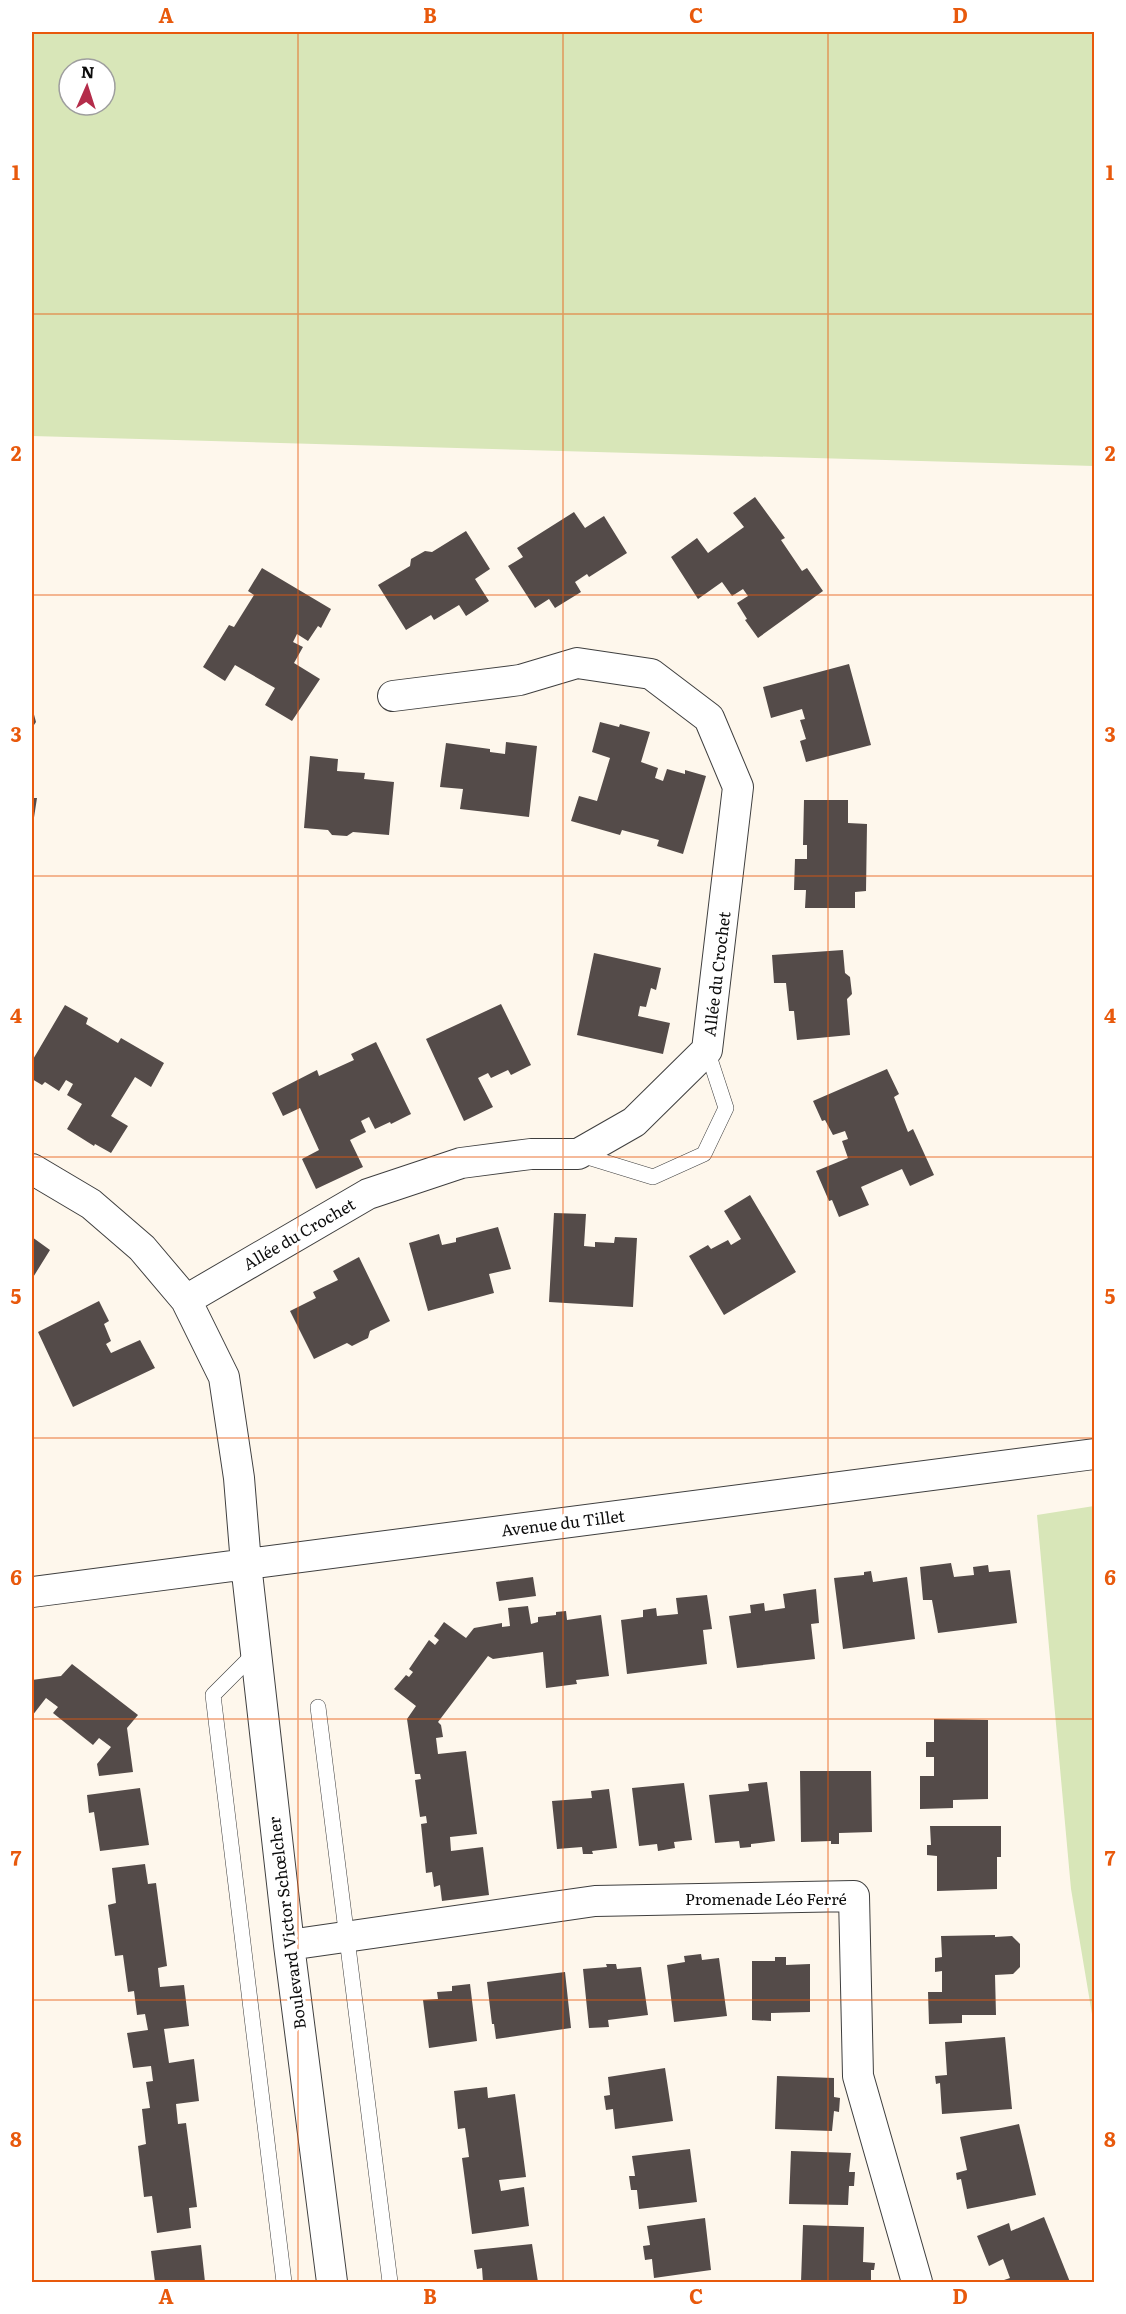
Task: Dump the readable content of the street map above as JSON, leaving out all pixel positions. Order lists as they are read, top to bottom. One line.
{"streets":{"street":["Allée du Crochet","Avenue du Tillet","Promenade Léo Ferré","Boulevard Victor Schœlcher"]},"crossings":[["Allée du Crochet","Boulevard Victor Schœlcher"],["Avenue du Tillet","Boulevard Victor Schœlcher"],["Promenade Léo Ferré","Boulevard Victor Schœlcher"]],"north":"top","grid":{"columns":["A","B","C","D"],"rows":["1","2","3","4","5","6","7","8"]}}
